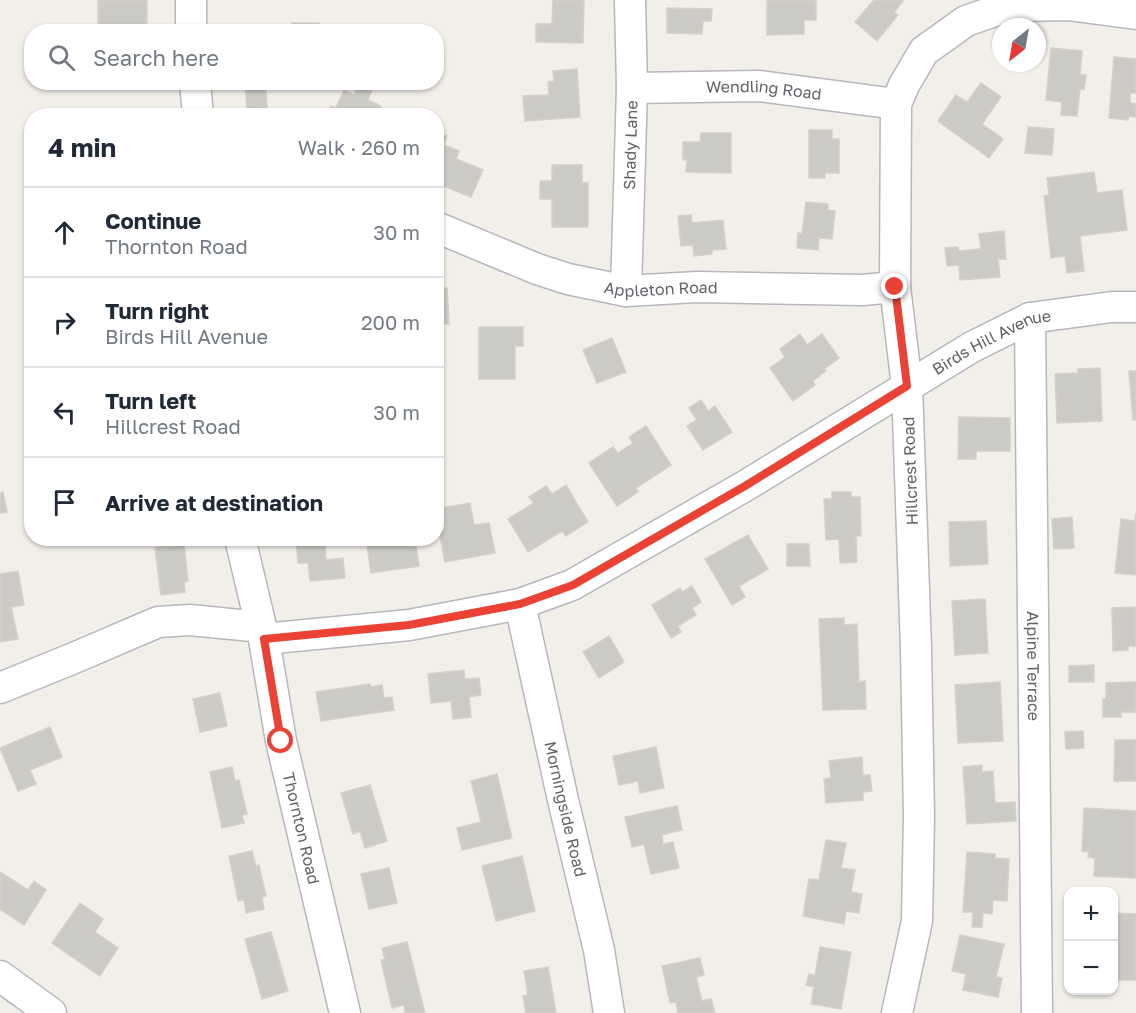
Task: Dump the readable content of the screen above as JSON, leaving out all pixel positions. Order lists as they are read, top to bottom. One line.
{"streets":{"street":["Wendling Road","Shady Lane","Appleton Road","Birds Hill Avenue","Hillcrest Road","Alpine Terrace","Morningside Road","Thornton Road"]},"crossings":[["Wendling Road","Shady Lane"],["Wendling Road","Hillcrest Road"],["Shady Lane","Appleton Road"],["Appleton Road","Hillcrest Road"],["Birds Hill Avenue","Hillcrest Road"],["Birds Hill Avenue","Alpine Terrace"],["Birds Hill Avenue","Morningside Road"],["Birds Hill Avenue","Thornton Road"]],"north":"bottom left","page":{"search":"Search here","heading":["4 min","Walk · 260 m"],"list":[["Continue","Thornton Road","30 m"],["Turn right","Birds Hill Avenue","200 m"],["Turn left","Hillcrest Road","30 m"],"Arrive at destination"],"map_buttons":["+","−"]}}
